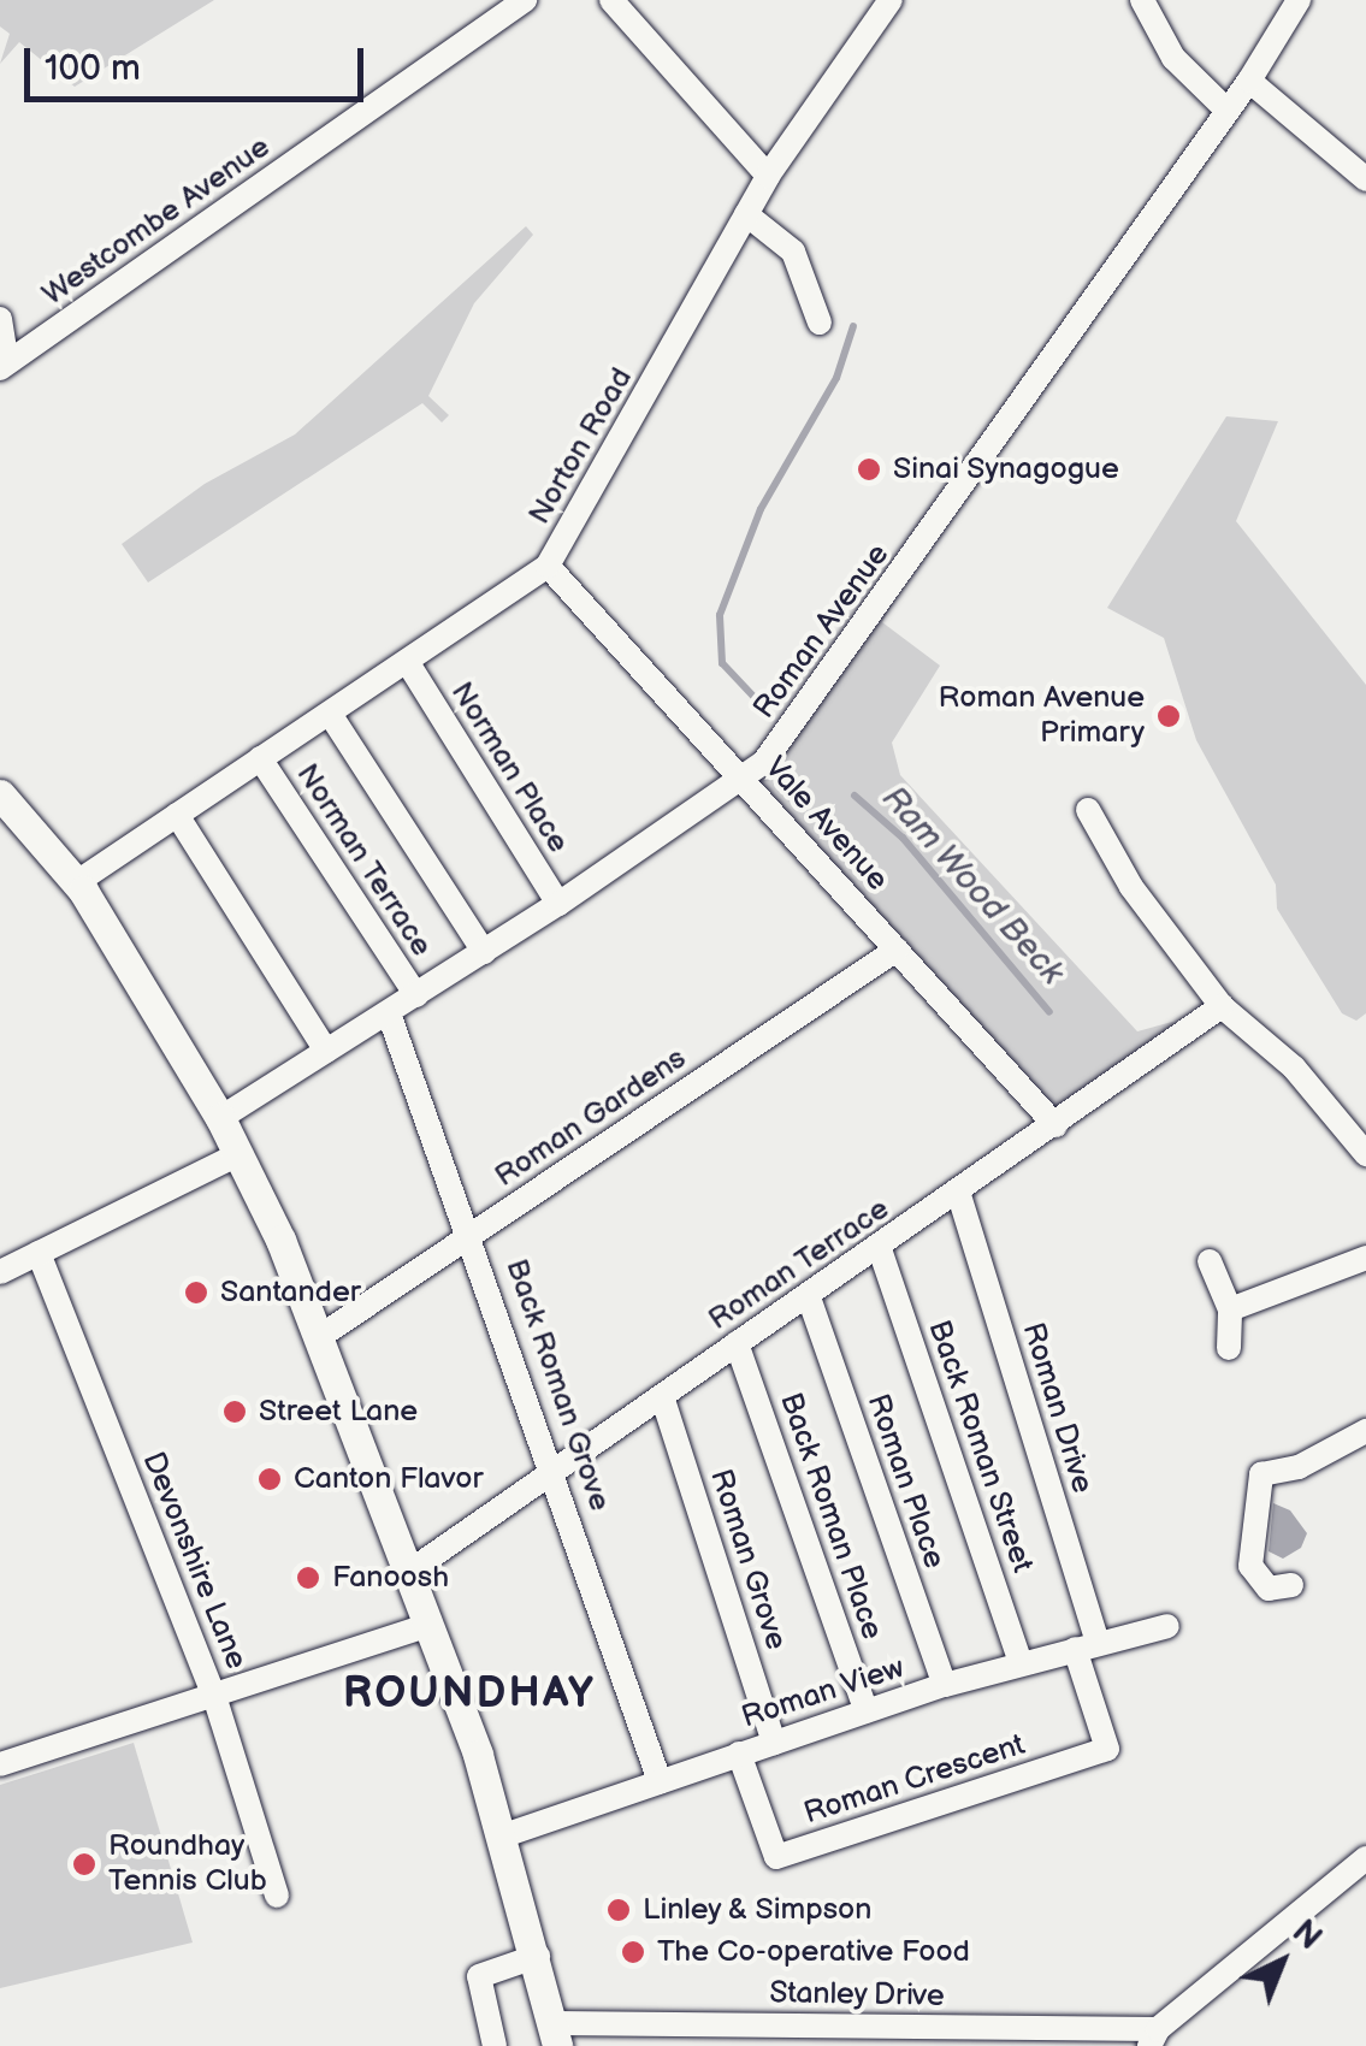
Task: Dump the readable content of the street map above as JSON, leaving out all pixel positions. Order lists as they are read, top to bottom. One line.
{"streets":{"street":["Westcombe Avenue","Norton Road","Roman Avenue","Norman Place","Vale Avenue","Norman Terrace","Roman Gardens","Roman Terrace","Back Roman Grove","Roman Drive","Back Roman Street","Roman Place","Back Roman Place","Roman Grove","Devonshire Lane","Roman View","Roman Crescent","Stanley Drive"]},"crossings":[["Norton Road","Norman Place"],["Norton Road","Vale Avenue"],["Norton Road","Norman Terrace"],["Roman Avenue","Norman Place"],["Roman Avenue","Vale Avenue"],["Roman Avenue","Norman Terrace"],["Roman Avenue","Back Roman Grove"],["Vale Avenue","Roman Gardens"],["Vale Avenue","Roman Terrace"],["Roman Gardens","Back Roman Grove"],["Roman Terrace","Back Roman Grove"],["Roman Terrace","Roman Drive"],["Roman Terrace","Back Roman Street"],["Roman Terrace","Roman Place"],["Roman Terrace","Back Roman Place"],["Roman Terrace","Roman Grove"],["Back Roman Grove","Roman View"],["Roman Drive","Roman View"],["Roman Drive","Roman Crescent"],["Back Roman Street","Roman View"],["Roman Place","Roman View"],["Back Roman Place","Roman View"],["Roman Grove","Roman View"],["Roman View","Roman Crescent"]],"districts":["ROUNDHAY"],"water":["Ram Wood Beck"],"places":["Sinai Synagogue","Roman Avenue Primary","Santander","Street Lane","Canton Flavor","Fanoosh","Roundhay Tennis Club","Linley & Simpson","The Co-operative Food"],"scale_bar":"100 m","north":"top right"}
